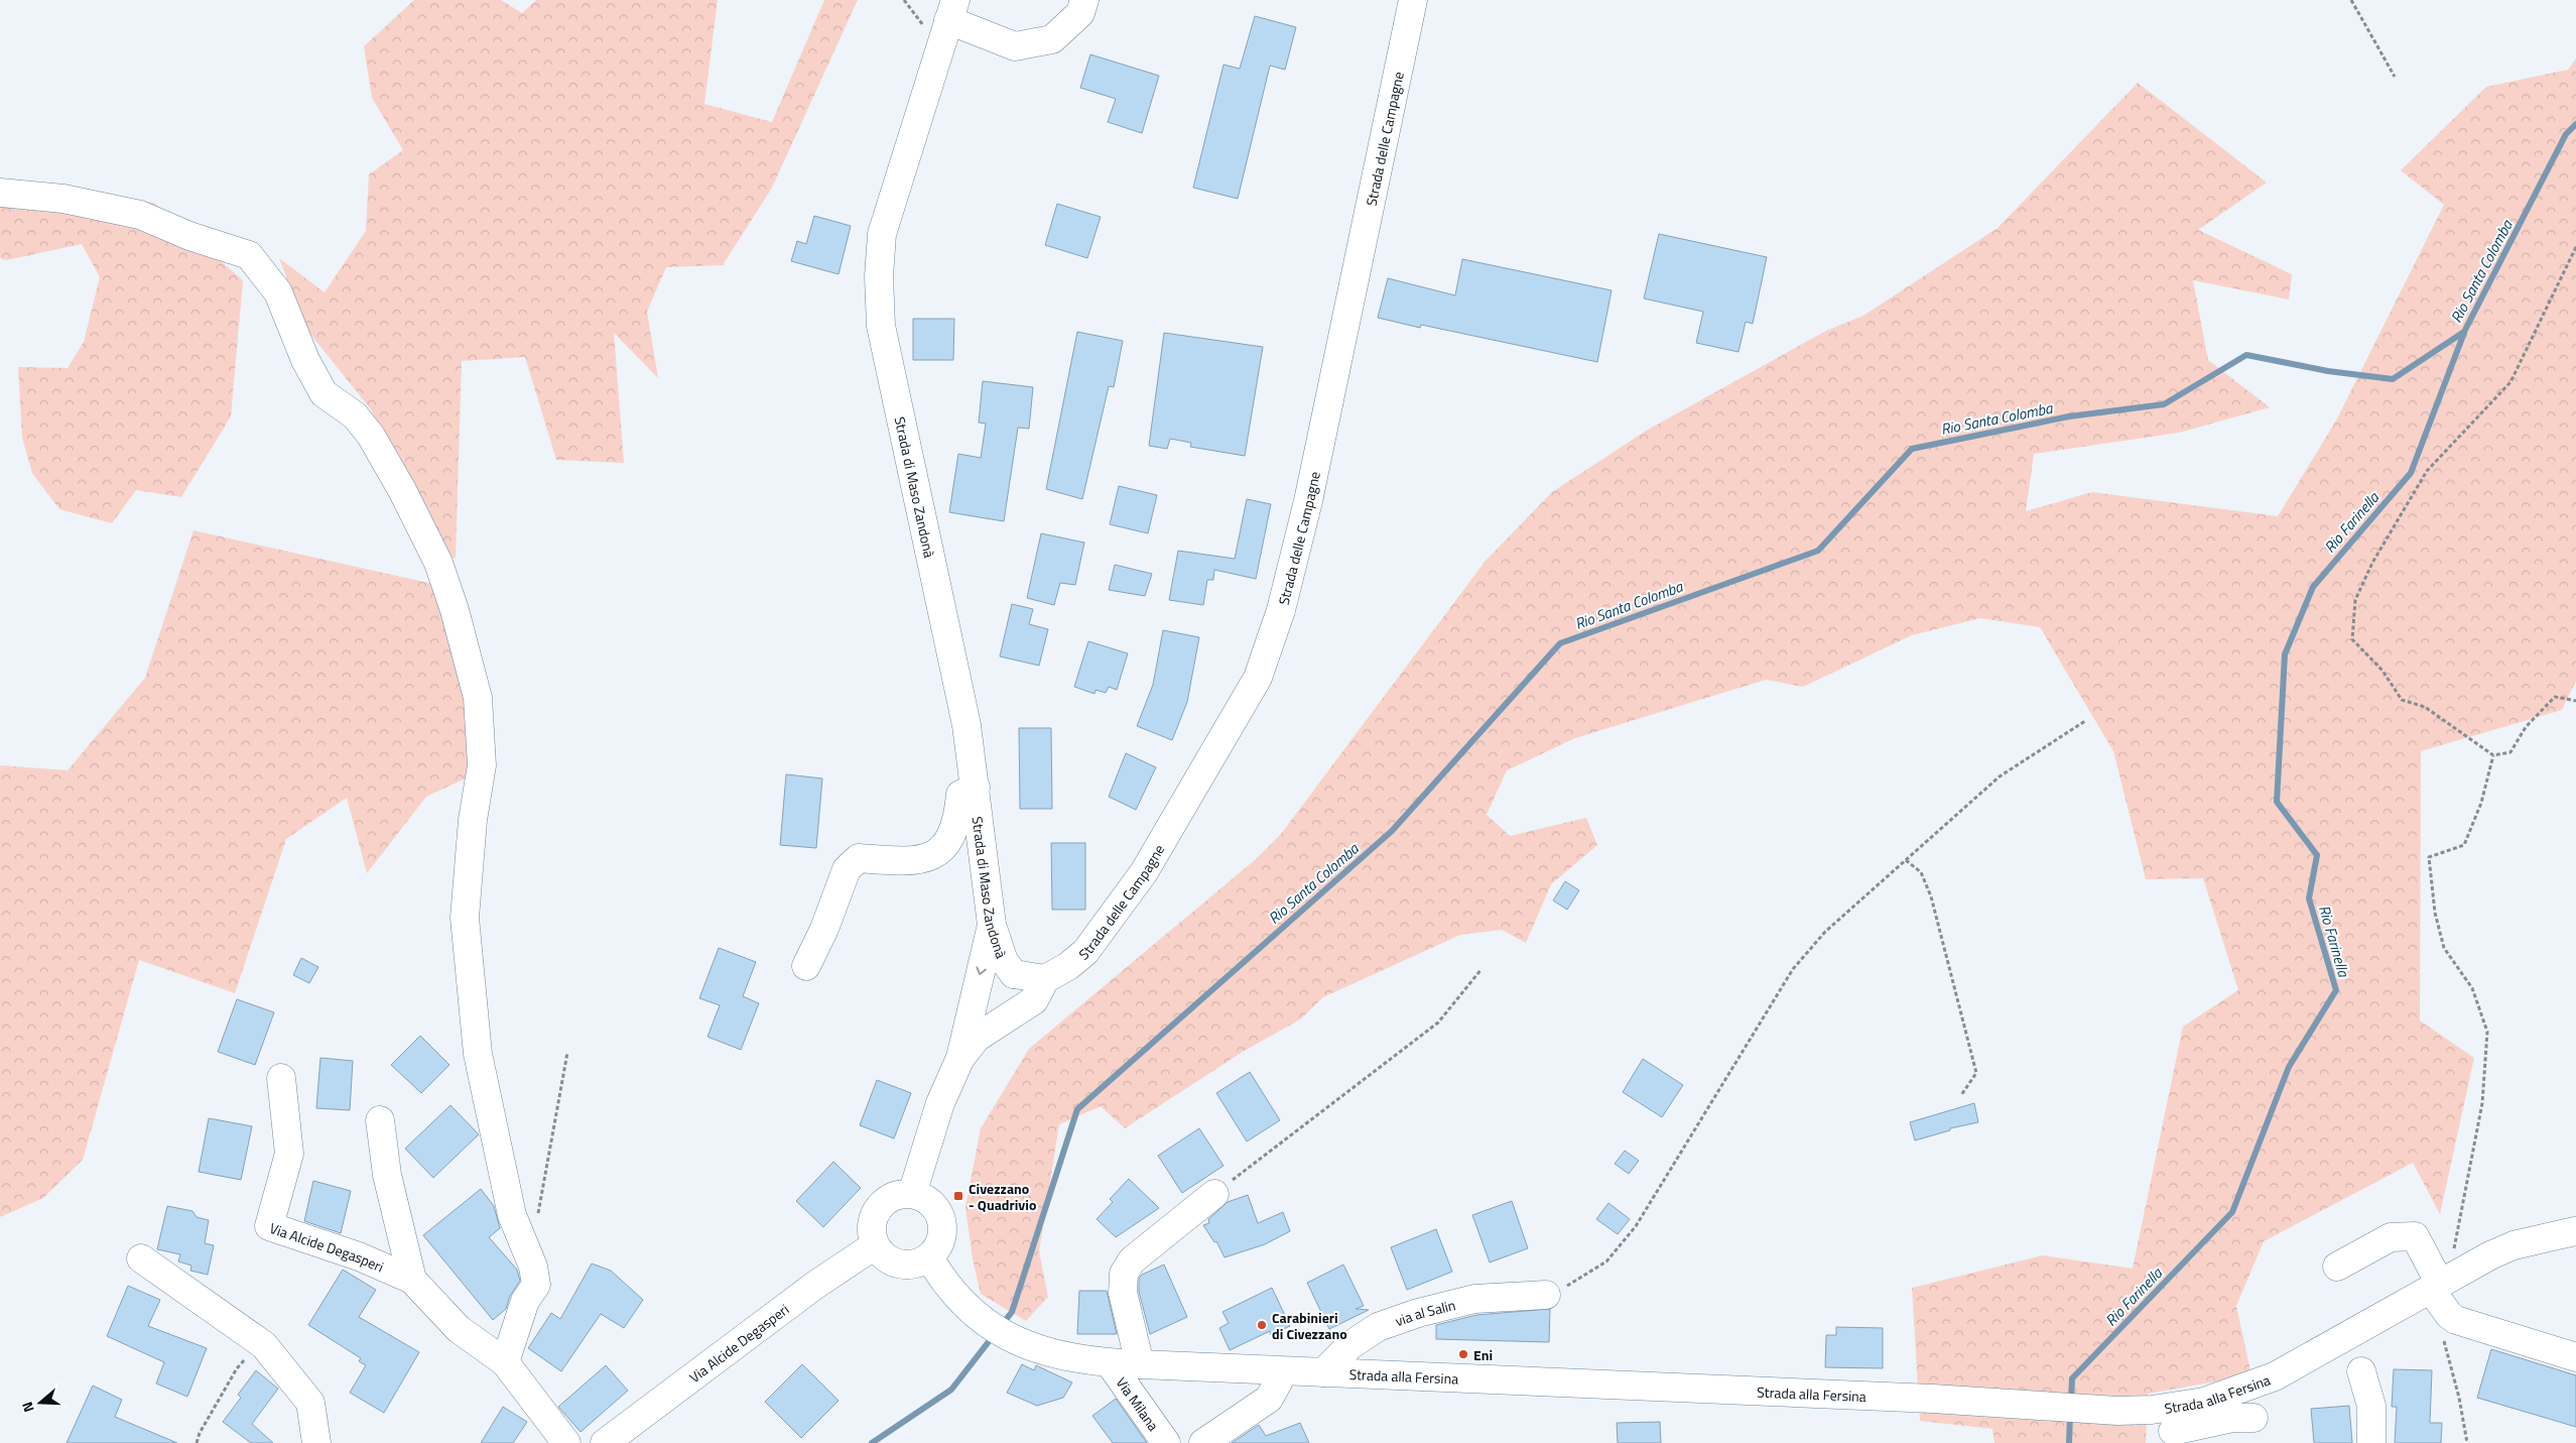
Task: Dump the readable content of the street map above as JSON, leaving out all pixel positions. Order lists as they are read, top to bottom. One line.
{"streets":{"street":["Strada delle Campagne","Strada di Maso Zandonà","Via Alcide Degasperi","via al Salin","Strada alla Fersina","Via Milana"]},"crossings":[["Via Alcide Degasperi","Strada alla Fersina"],["via al Salin","Strada alla Fersina"],["Strada alla Fersina","Via Milana"]],"water":["Rio Santa Colomba","Rio Farinella"],"places":{"transit":["Civezzano - Quadrivio"],"other":["Carabinieri di Civezzano","Eni"]},"north":"left"}
